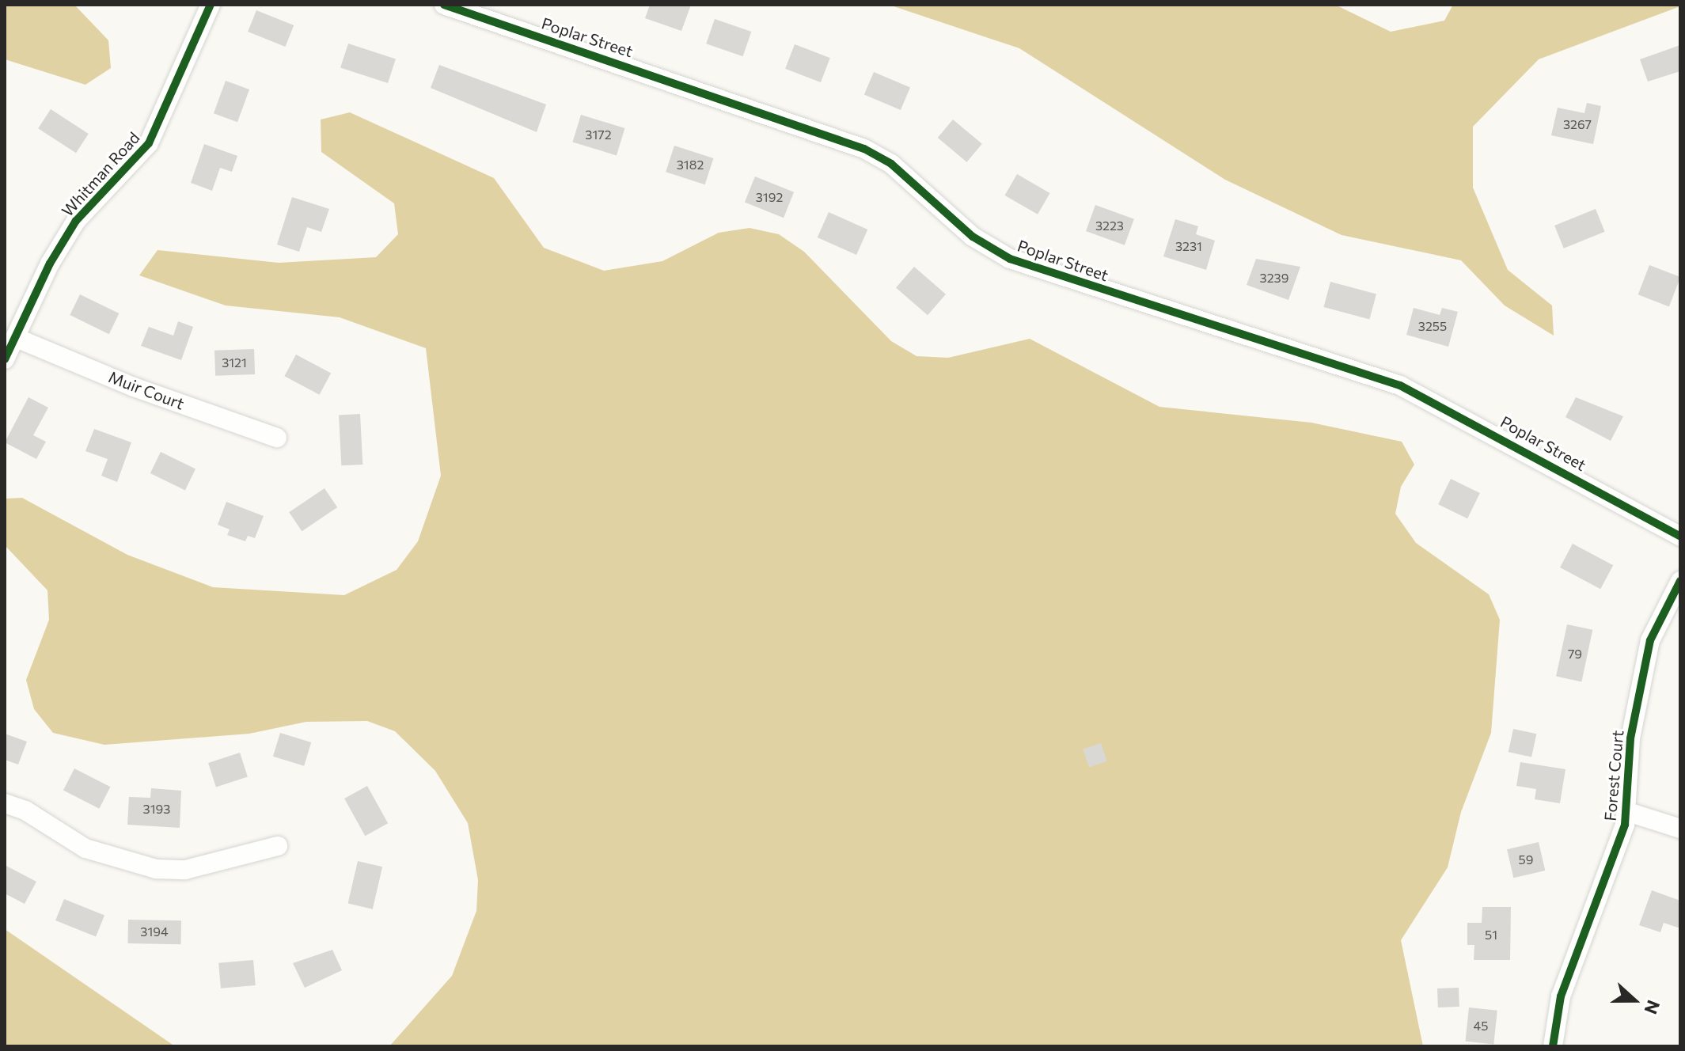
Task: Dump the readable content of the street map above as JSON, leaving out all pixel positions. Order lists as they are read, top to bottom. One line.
{"streets":{"street":["Poplar Street","Whitman Road","Muir Court","Forest Court"]},"crossings":[["Whitman Road","Muir Court"]],"house_numbers":["3267","3172","3182","3192","3223","3231","3239","3255","3121","79","3193","59","3194","51","45"],"north":"right"}
